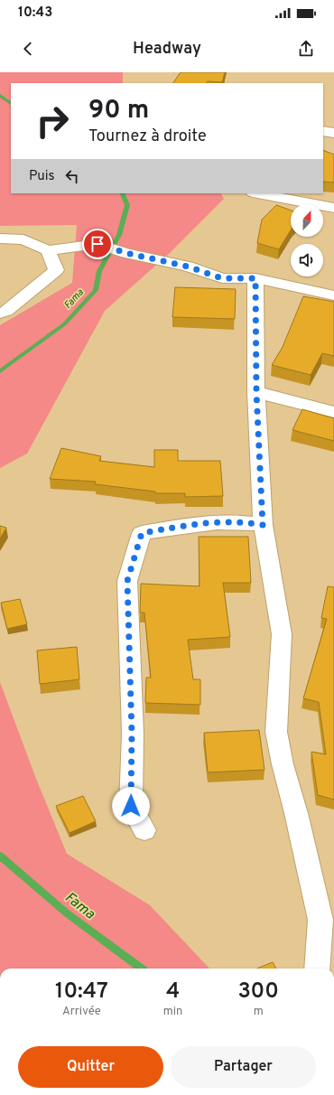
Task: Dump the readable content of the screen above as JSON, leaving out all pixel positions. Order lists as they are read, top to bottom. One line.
{"water":["Fama"],"north":"top","page":{"status":"10:43","header":"Headway","turn":["90 m","Tournez à droite"],"then":"Puis","eta":["10:47","Arrivée","4","min","300","m"],"buttons":["Quitter","Partager"]}}
